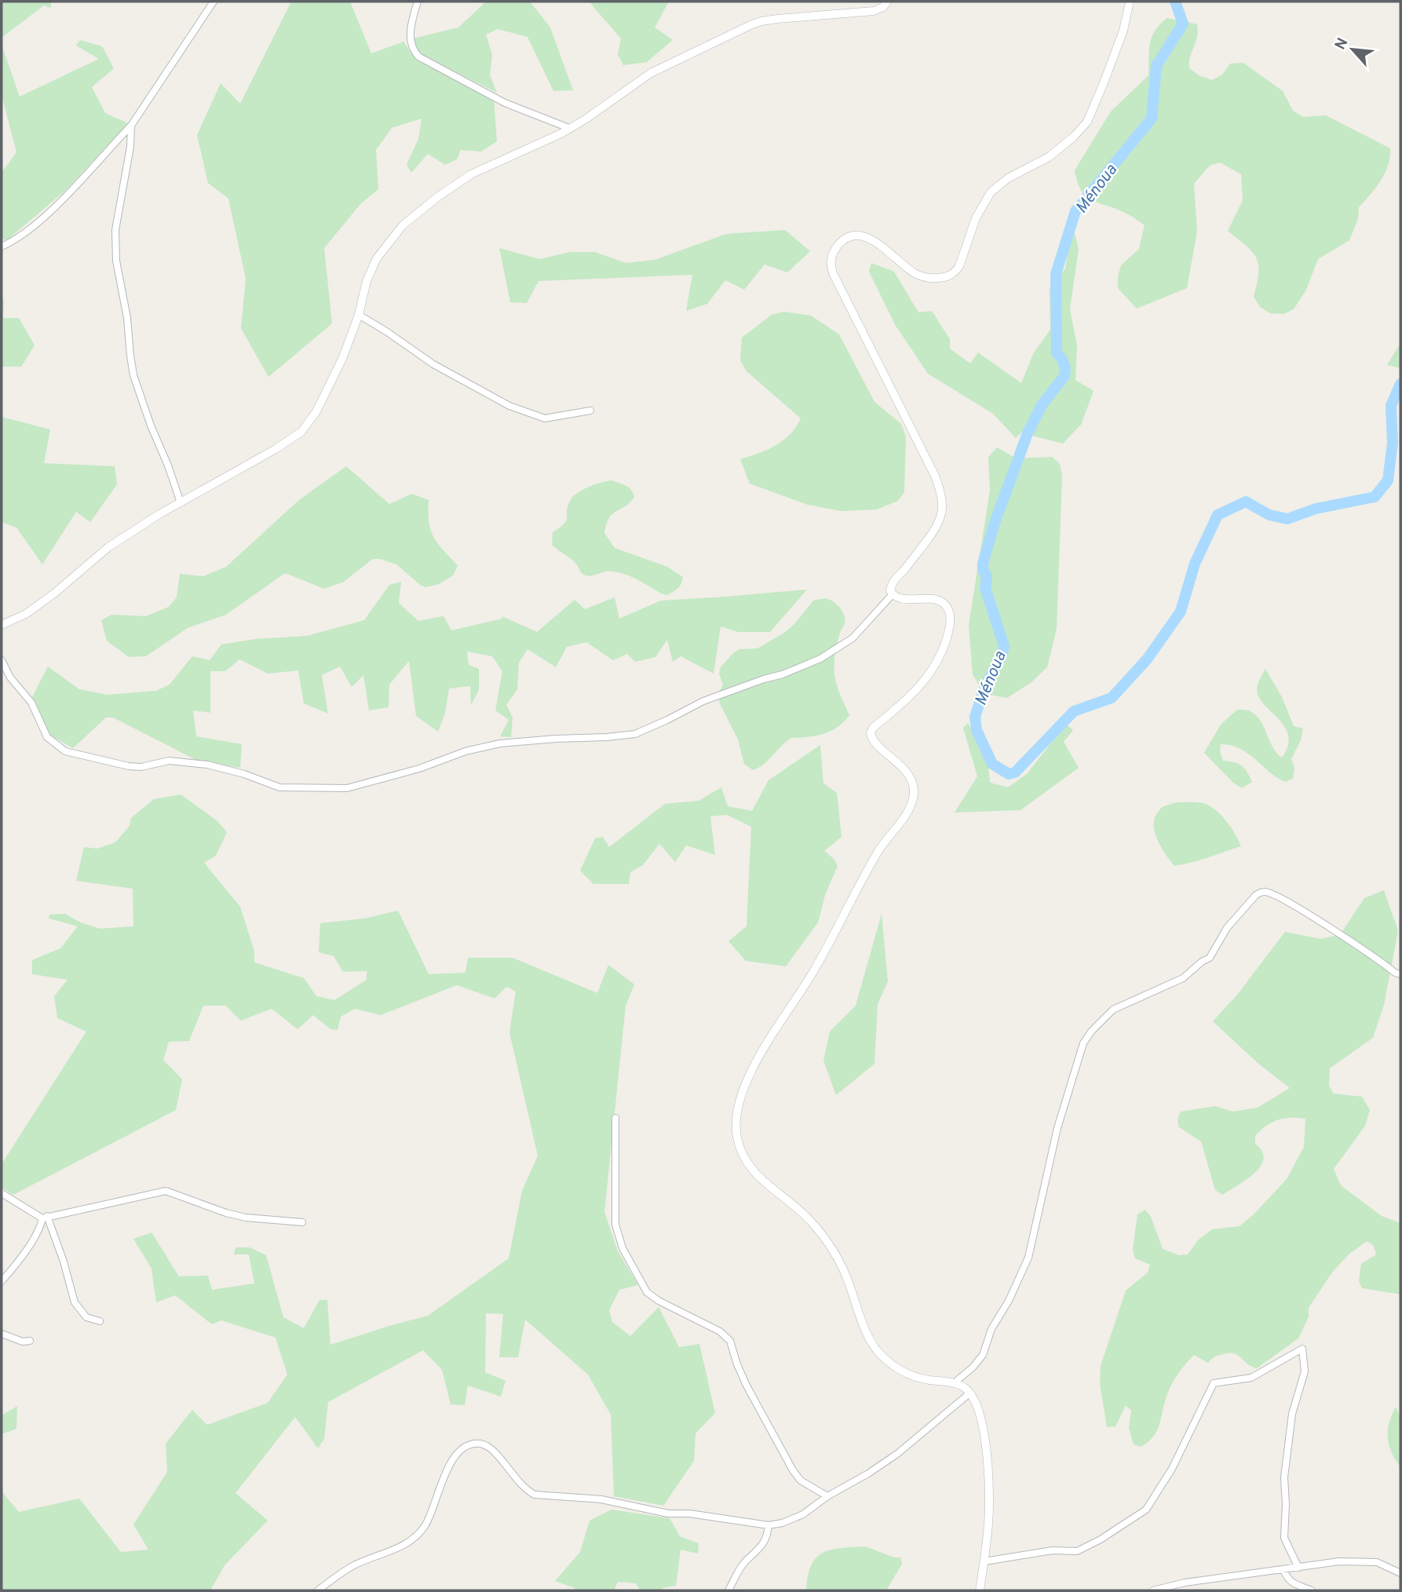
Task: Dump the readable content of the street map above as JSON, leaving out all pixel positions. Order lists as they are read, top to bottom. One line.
{"water":["Ménoua"],"north":"top left"}
